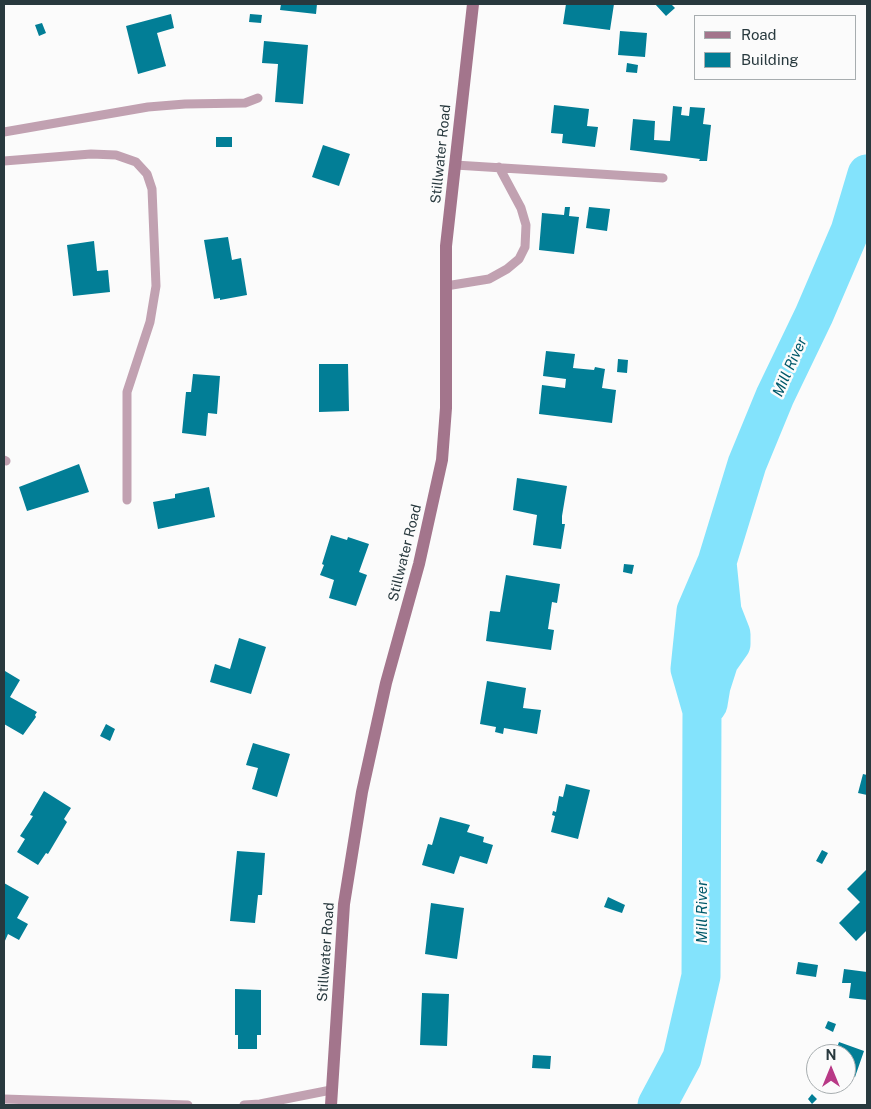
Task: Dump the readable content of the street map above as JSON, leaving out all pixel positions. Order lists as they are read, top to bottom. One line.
{"streets":{"main road":["Stillwater Road"]},"water":["Mill River"],"legend":["Road","Building"],"north":"top"}
